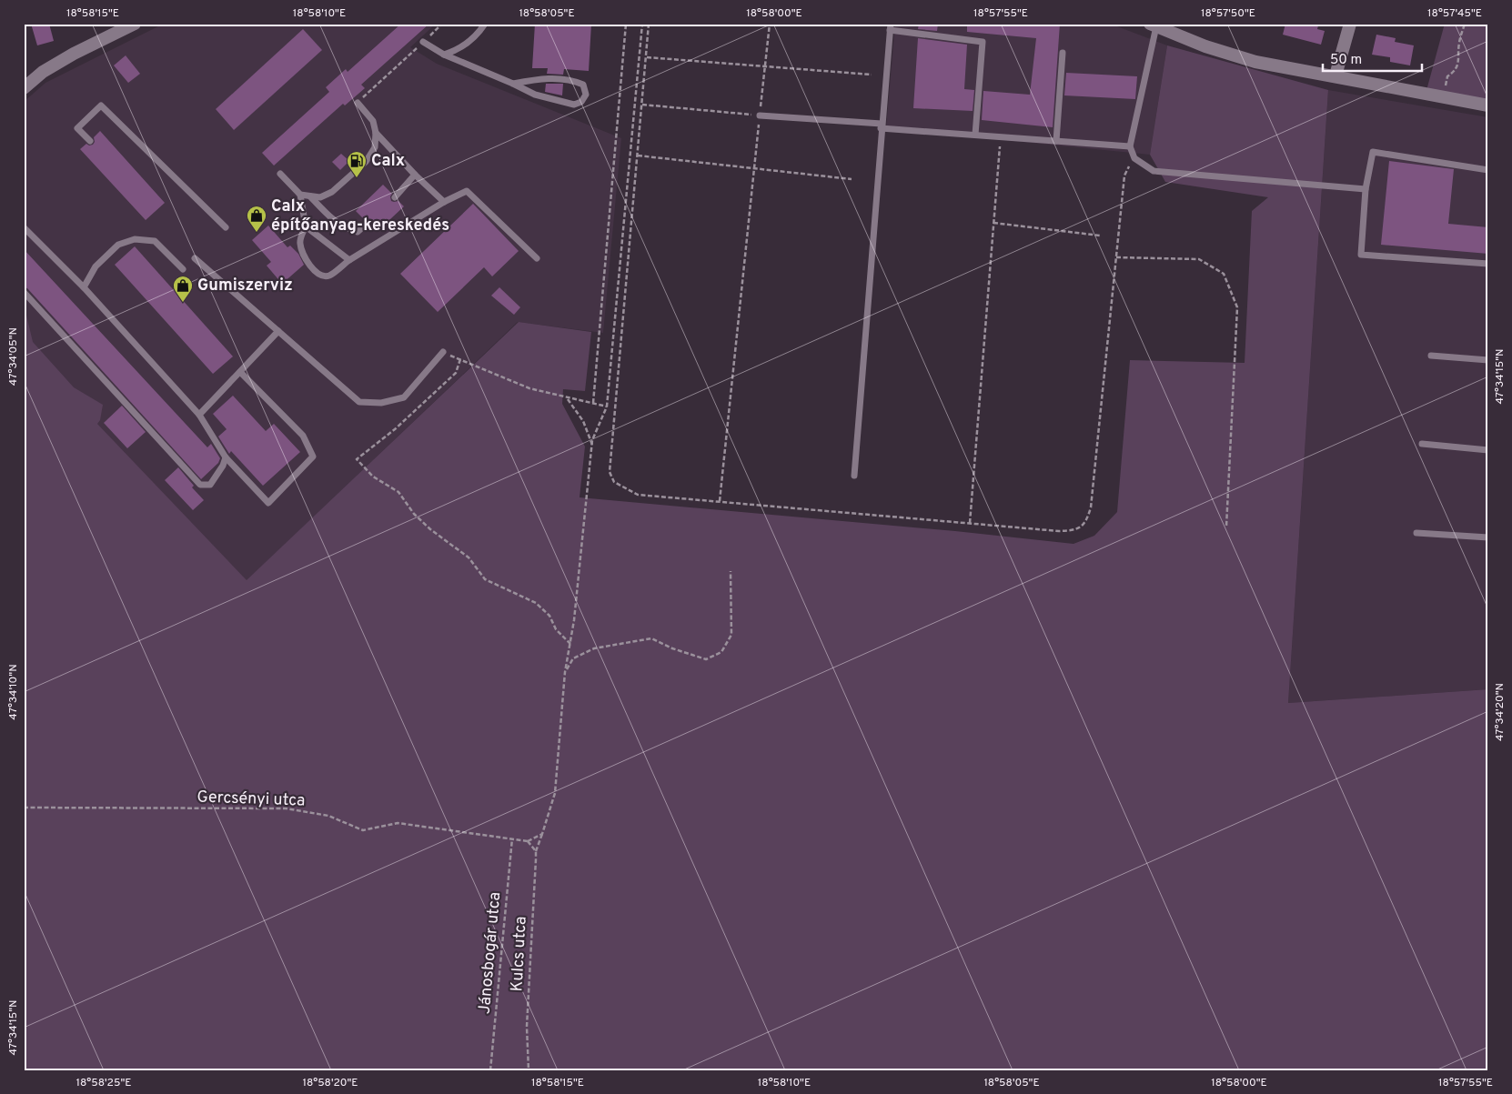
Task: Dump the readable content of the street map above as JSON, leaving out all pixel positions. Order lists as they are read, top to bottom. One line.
{"streets":{"path":["Gercsényi utca","Jánosbogár utca","Kulcs utca"]},"crossings":[["Gercsényi utca","Jánosbogár utca"]],"places":{"fuel station":["Calx"],"shop":["Calx építőanyag-kereskedés","Gumiszerviz"]},"scale_bar":"50 m","coordinates":["18°58'15\"E","18°58'10\"E","18°58'05\"E","18°58'00\"E","18°57'55\"E","18°57'50\"E","18°57'45\"E","47°34'05\"N","47°34'15\"N","47°34'10\"N","47°34'20\"N","18°58'25\"E","18°58'20\"E"]}
